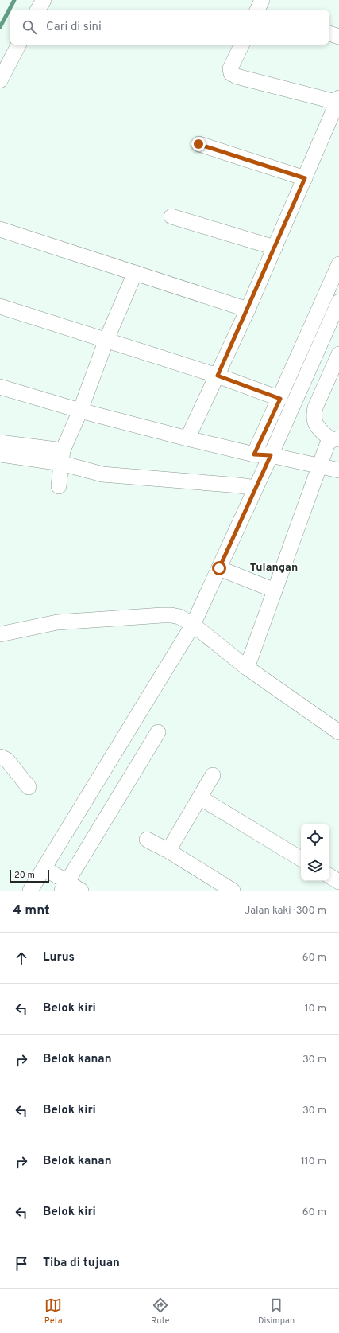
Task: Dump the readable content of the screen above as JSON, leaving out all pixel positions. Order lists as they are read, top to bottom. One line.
{"districts":["Tulangan"],"scale_bar":"20 m","page":{"search":"Cari di sini","scale":"20 m","heading":["4 mnt","Jalan kaki · 300 m"],"list":[["Lurus","60 m"],["Belok kiri","10 m"],["Belok kanan","30 m"],["Belok kiri","30 m"],["Belok kanan","110 m"],["Belok kiri","60 m"],"Tiba di tujuan"],"nav":["Peta","Rute","Disimpan"]}}
